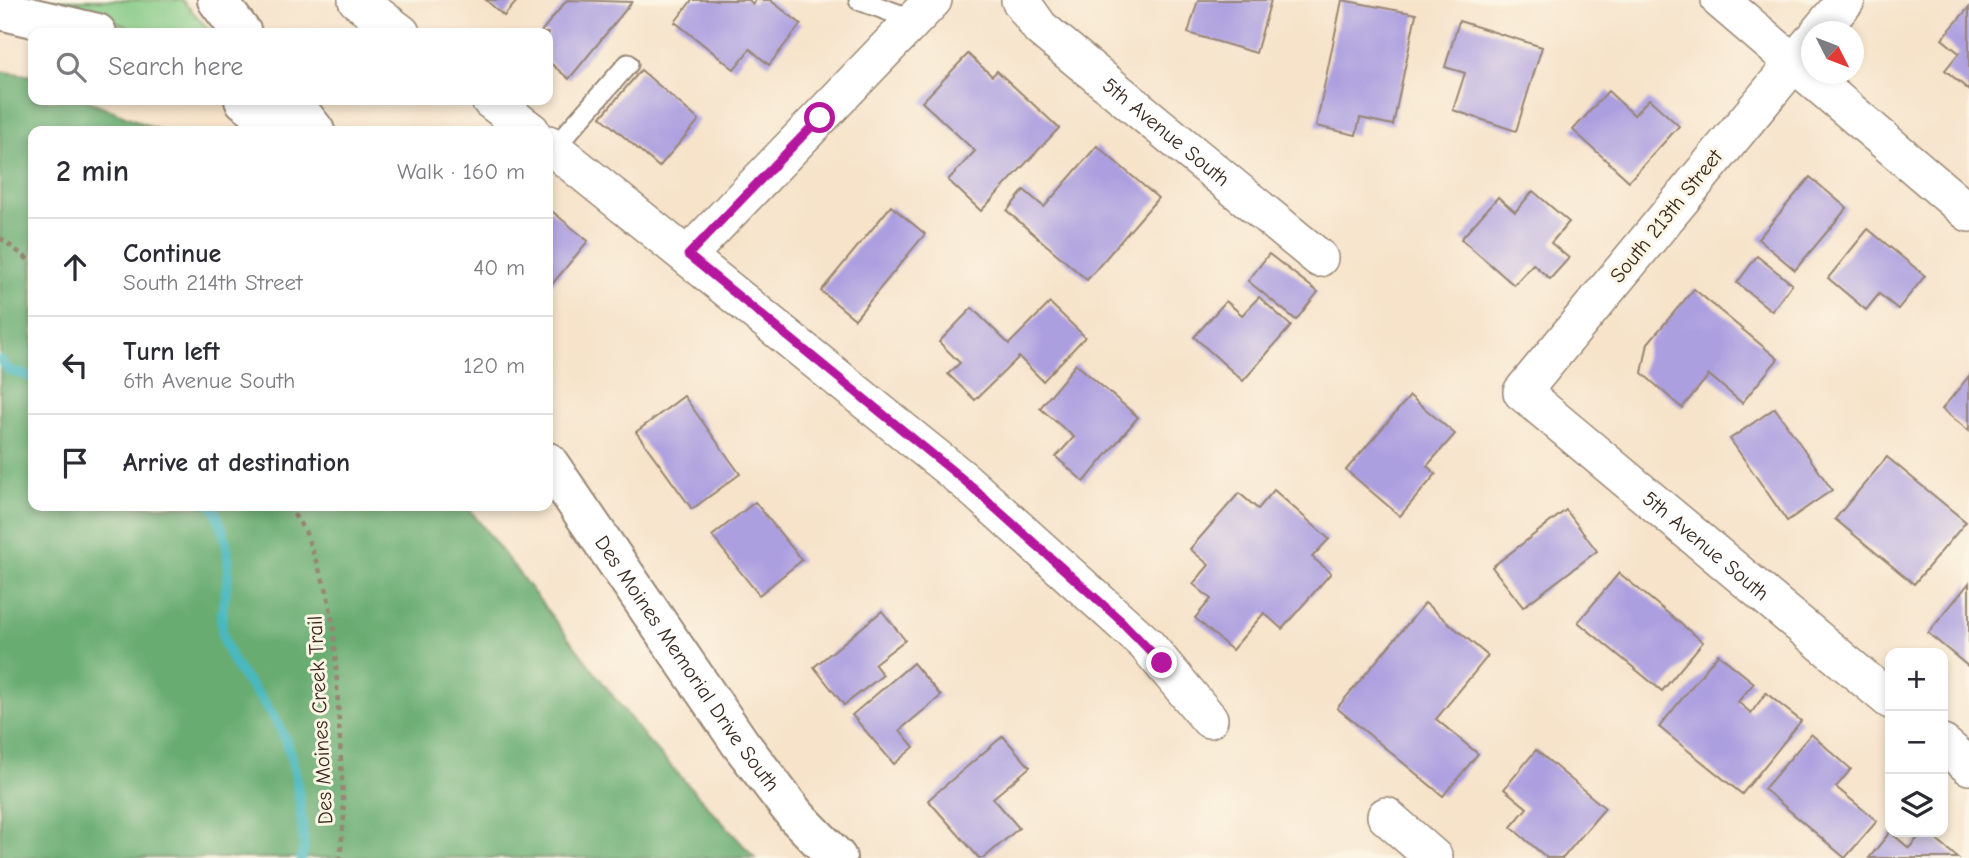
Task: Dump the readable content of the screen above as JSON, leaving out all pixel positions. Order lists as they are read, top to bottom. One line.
{"streets":{"main road":["Des Moines Memorial Drive South"],"street":["5th Avenue South","South 213th Street"],"path":["Des Moines Creek Trail"]},"crossings":[["5th Avenue South","South 213th Street"]],"north":"bottom right","page":{"search":"Search here","heading":["2 min","Walk · 160 m"],"list":[["Continue","South 214th Street","40 m"],["Turn left","6th Avenue South","120 m"],"Arrive at destination"],"map_buttons":["+","−"]}}
